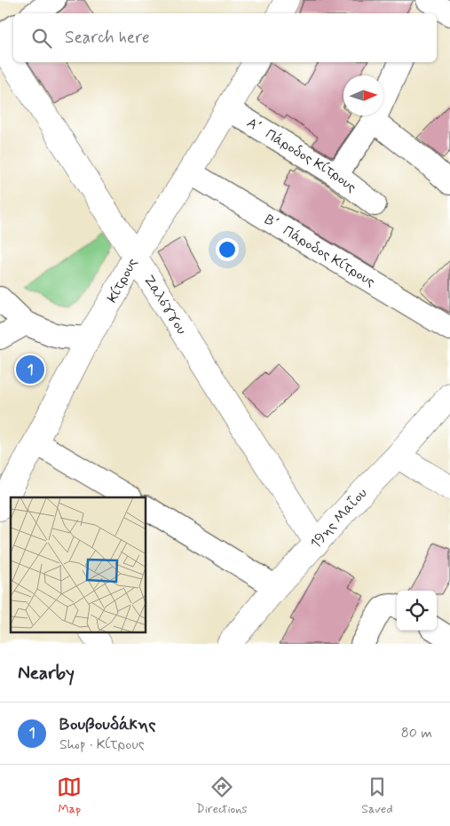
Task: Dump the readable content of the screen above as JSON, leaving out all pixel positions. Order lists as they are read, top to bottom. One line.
{"streets":{"street":["Α΄ Πάροδος Κίτρους","Β΄ Πάροδος Κίτρους","Κίτρους","Ζαλόγγου","19ης Μαΐου"]},"crossings":[["Α΄ Πάροδος Κίτρους","Κίτρους"],["Β΄ Πάροδος Κίτρους","Κίτρους"],["Κίτρους","Ζαλόγγου"],["Ζαλόγγου","19ης Μαΐου"]],"north":"right","page":{"search":"Search here","pins":"1","heading":"Nearby","list":[{"mark":"1","name":"Βουβουδάκης","note":"Shop · Κίτρους","value":"80 m"}],"nav":["Map","Directions","Saved"]}}
